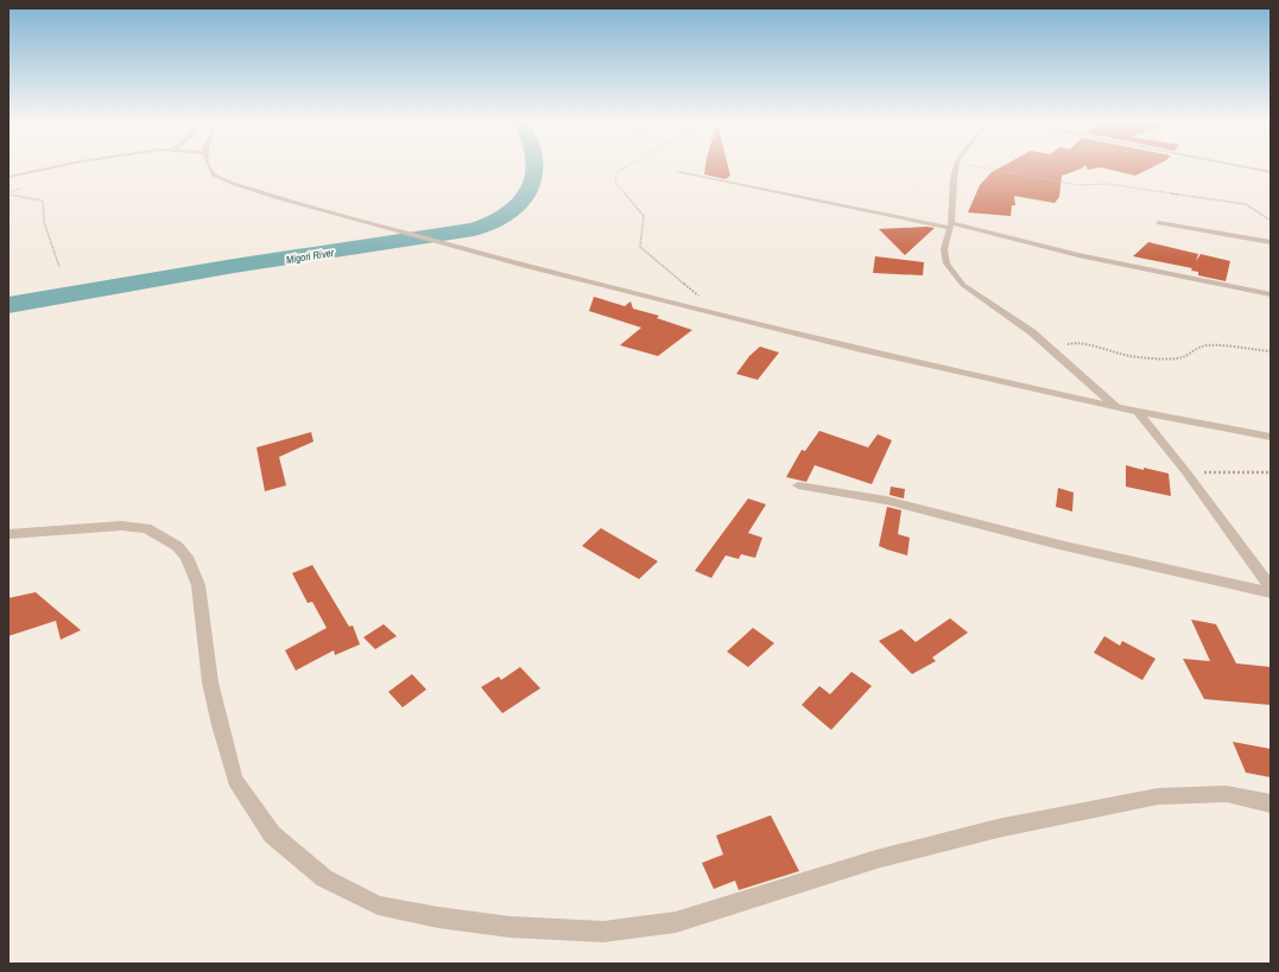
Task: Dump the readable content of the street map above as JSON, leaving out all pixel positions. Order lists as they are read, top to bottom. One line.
{"water":["Migori River"]}
